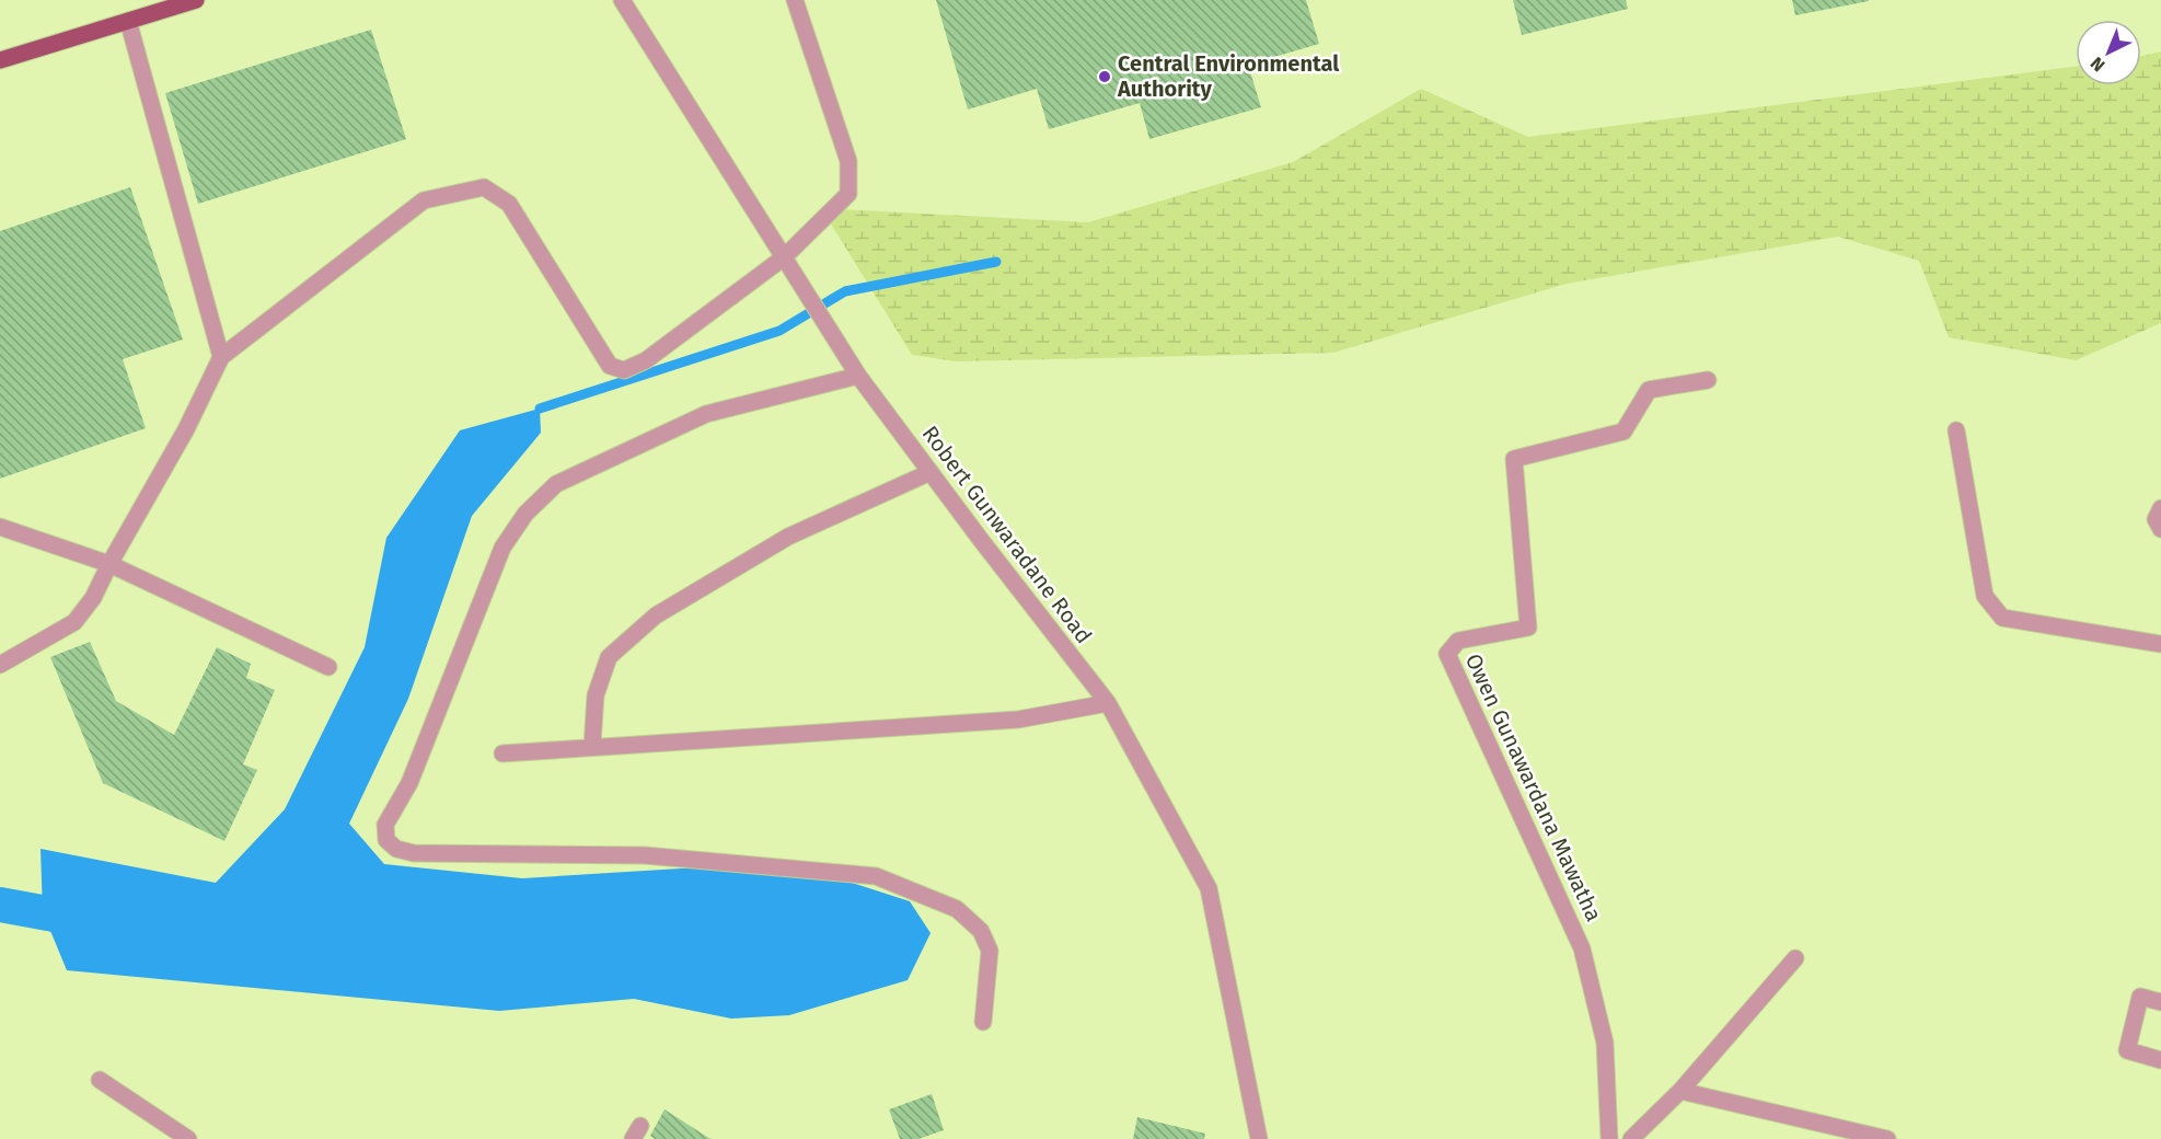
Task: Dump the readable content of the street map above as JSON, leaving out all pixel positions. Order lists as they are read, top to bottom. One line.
{"streets":{"street":["Robert Gunwaradane Road","Owen Gunawardana Mawatha"]},"places":["Central Environmental Authority"],"north":"bottom left"}
